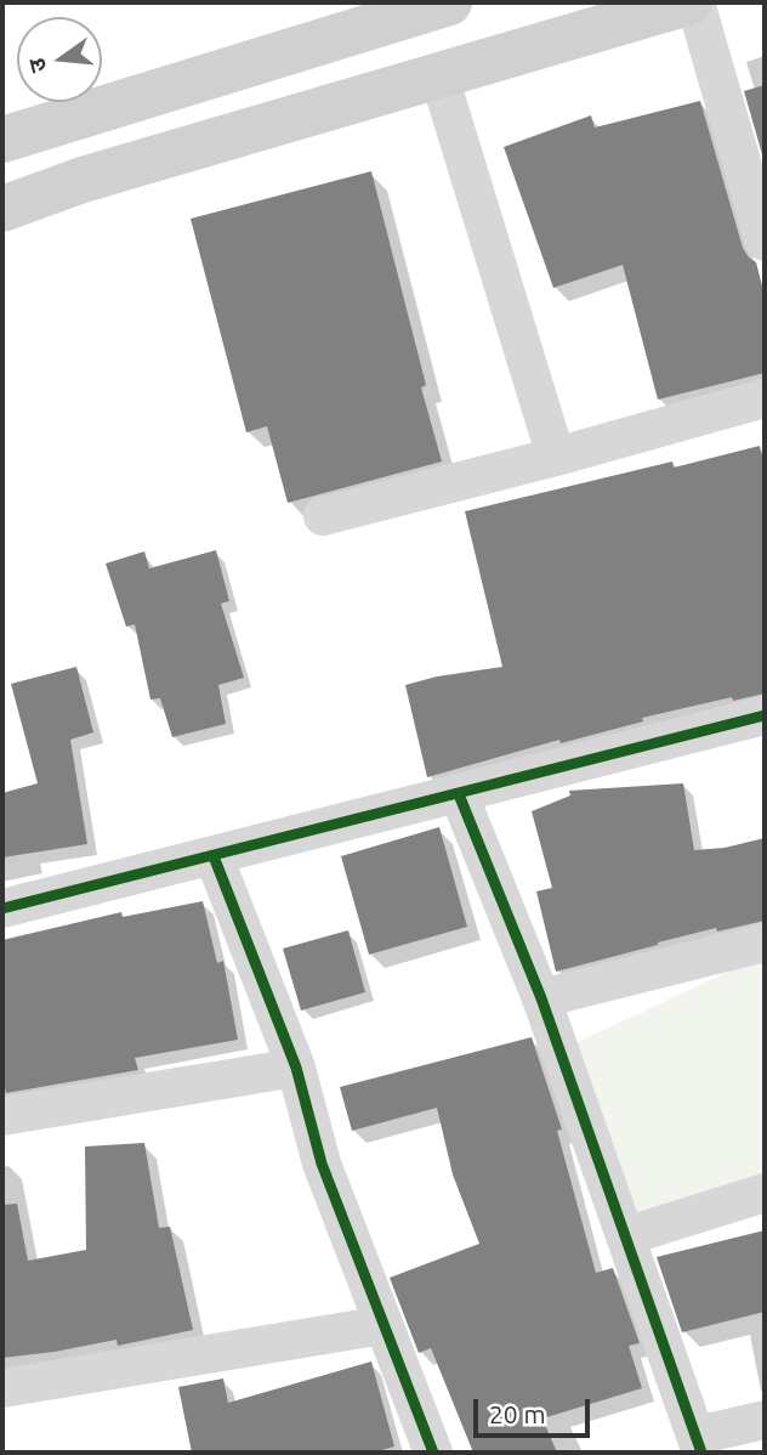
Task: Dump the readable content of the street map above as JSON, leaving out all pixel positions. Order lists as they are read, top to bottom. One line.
{"scale_bar":"20 m","north":"left"}
